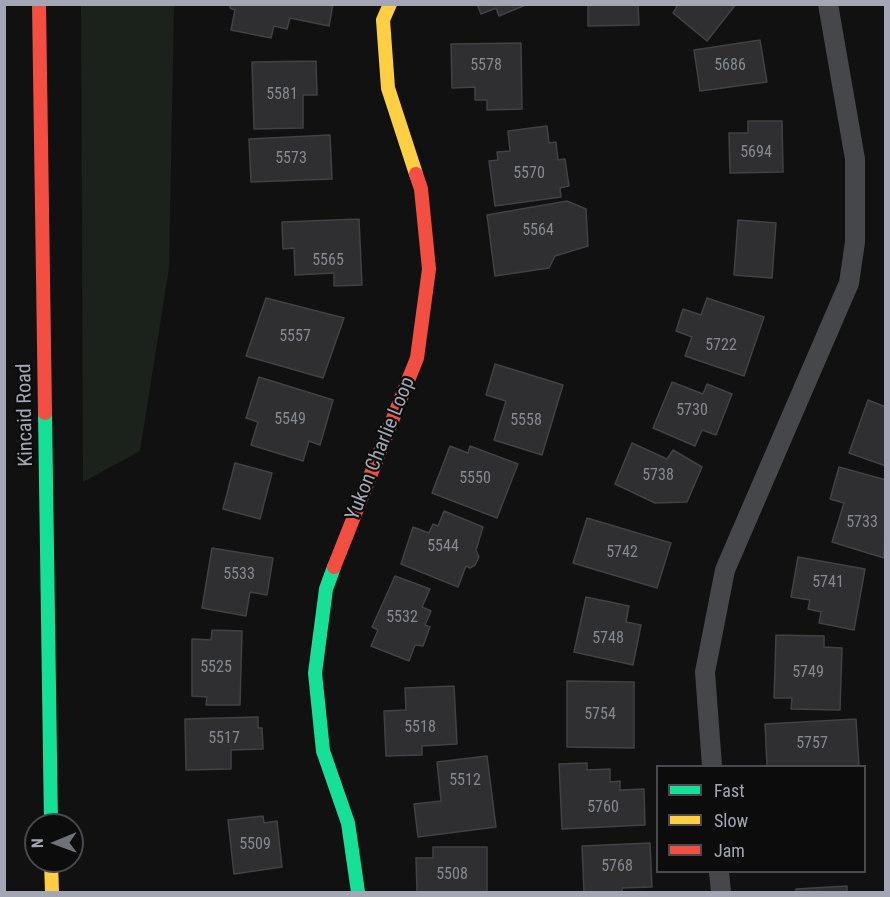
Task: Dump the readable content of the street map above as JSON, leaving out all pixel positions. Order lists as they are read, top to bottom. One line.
{"streets":{"street":["Kincaid Road","Yukon Charlie Loop"]},"house_numbers":["5578","5686","5581","5694","5573","5570","5564","5565","5557","5722","5730","5549","5558","5738","5550","5733","5544","5742","5533","5741","5532","5748","5525","5749","5754","5518","5517","5757","5512","5760","5509","5768","5508"],"legend":["Fast","Slow","Jam"],"north":"left"}
